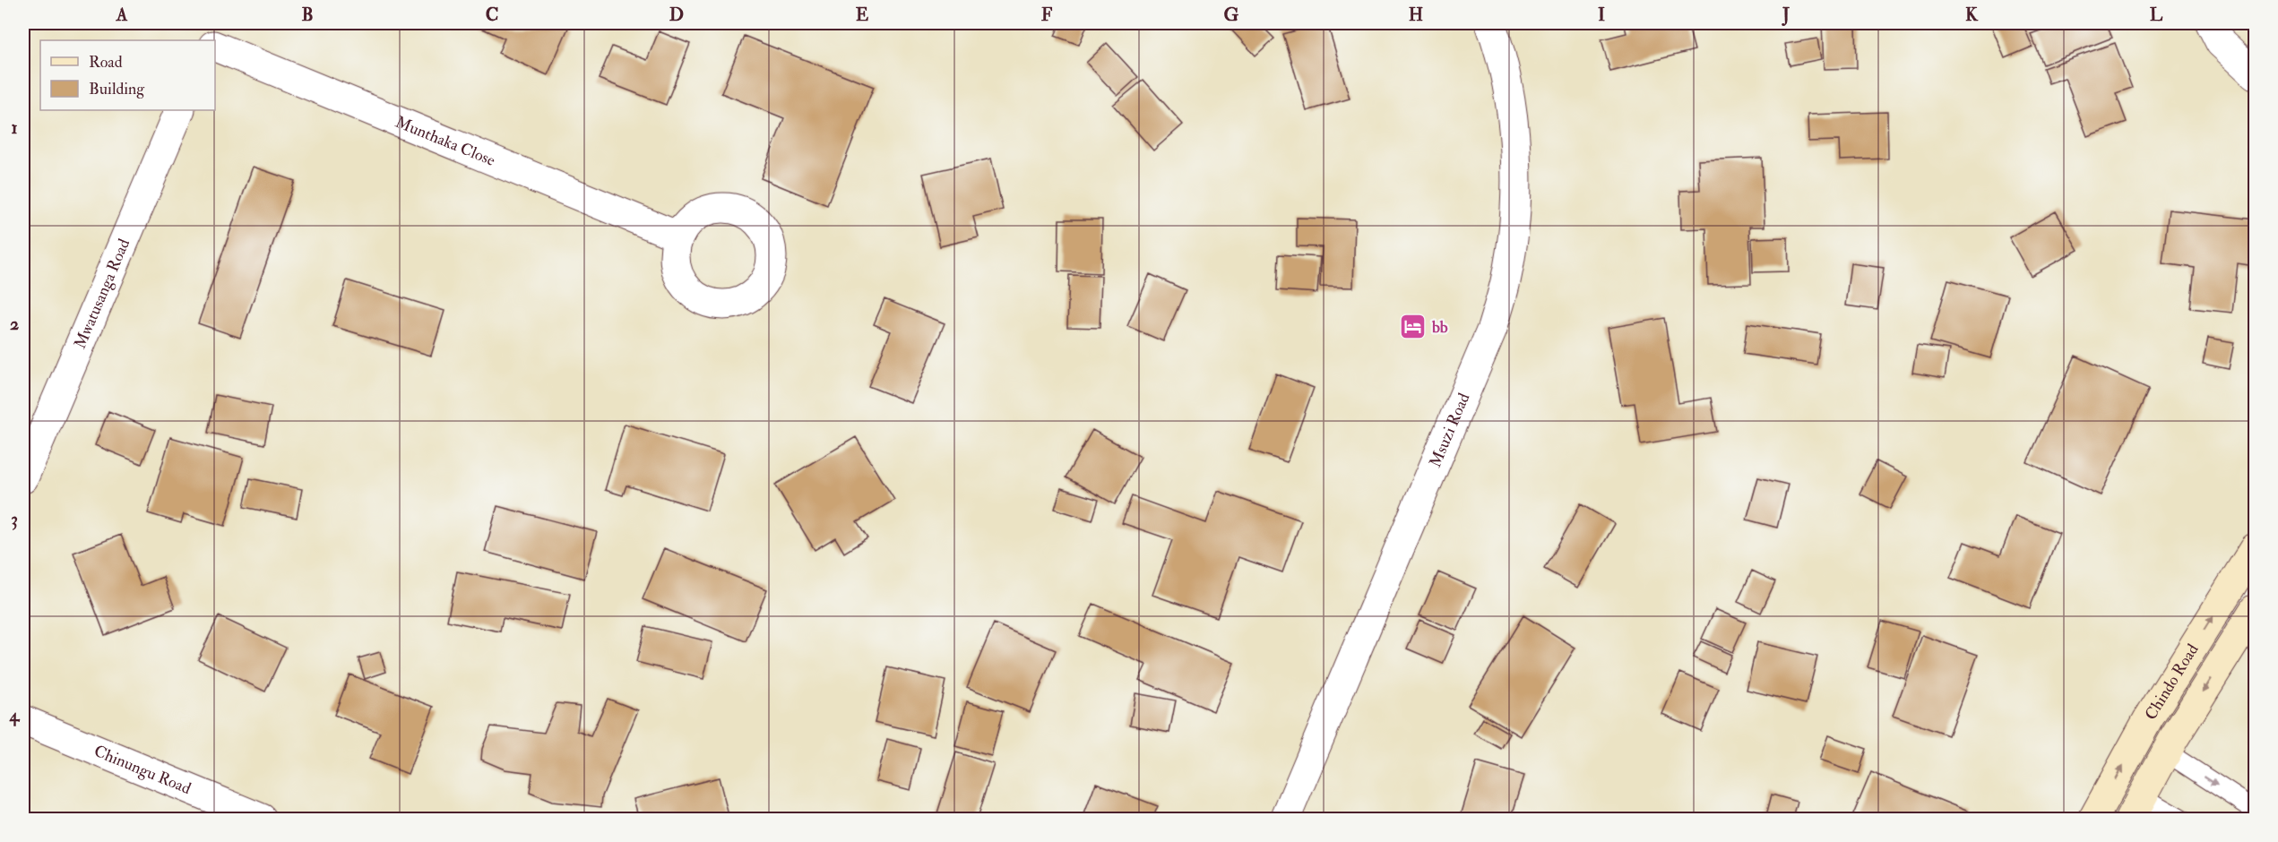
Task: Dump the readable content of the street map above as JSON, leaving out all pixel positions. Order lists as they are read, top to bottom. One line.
{"streets":{"main road":["Chindo Road"],"street":["Munthaka Close","Mwatusanga Road","Msuzi Road","Chinungu Road"]},"places":{"hotel":["bb"]},"legend":["Road","Building"],"grid":{"columns":["A","B","C","D","E","F","G","H","I","J","K","L"],"rows":["1","2","3","4"]}}
